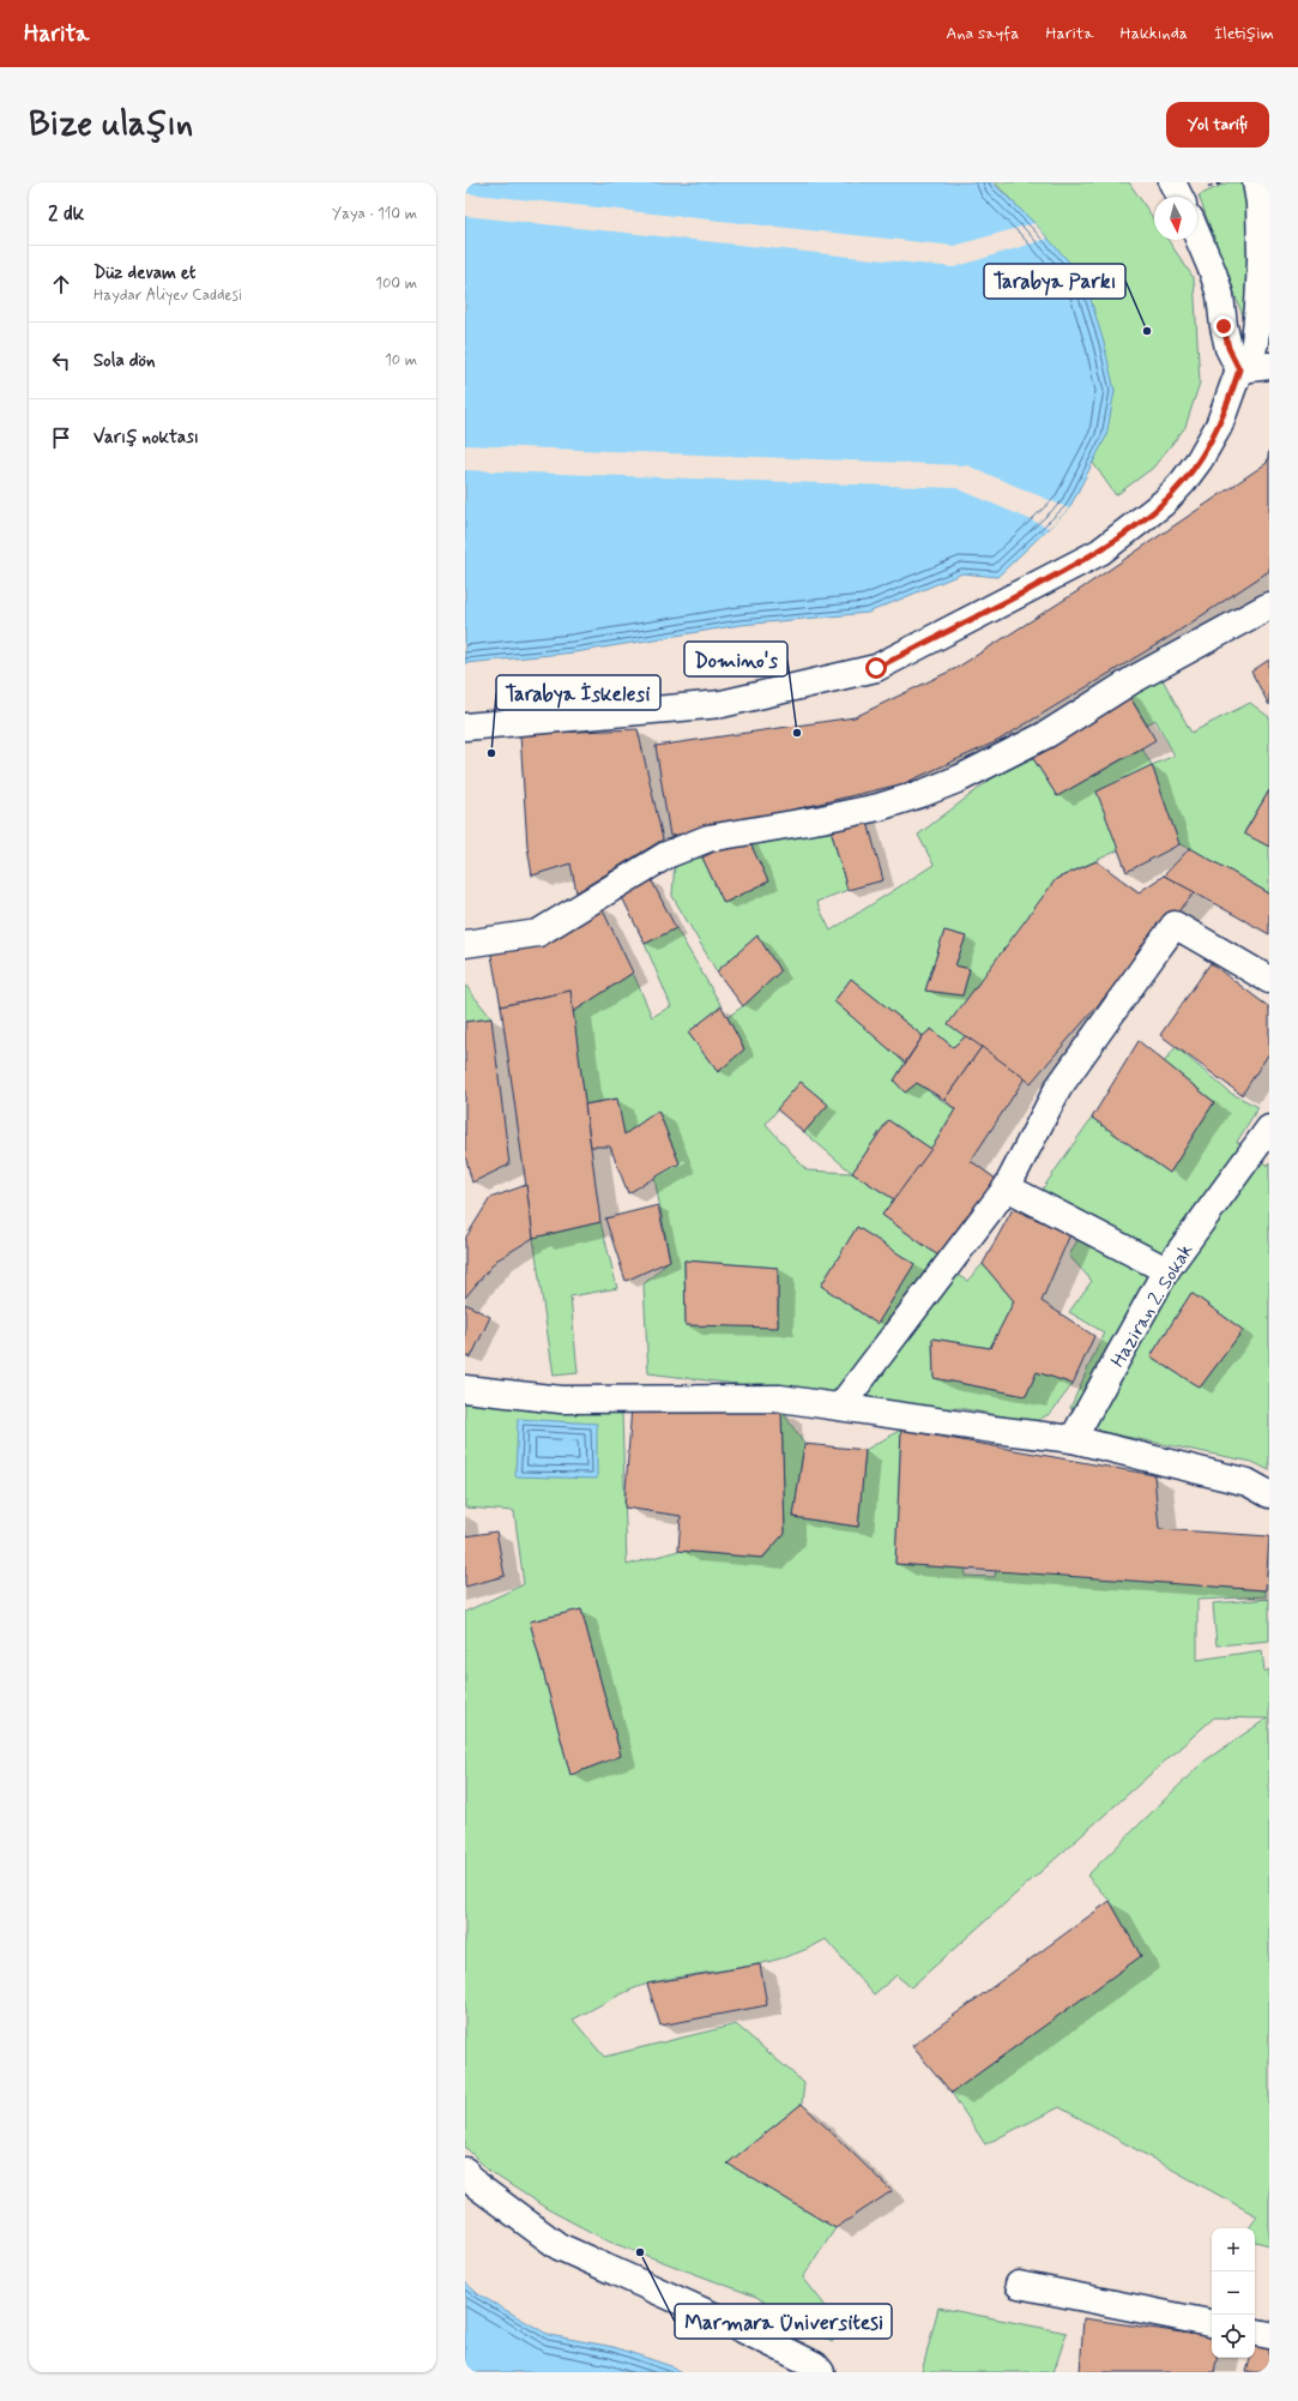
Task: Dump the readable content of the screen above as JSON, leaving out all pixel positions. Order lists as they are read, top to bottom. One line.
{"streets":{"street":["Haziran 2. Sokak"]},"places":["Tarabya Parkı","Domino's","Tarabya İskelesi","Marmara Üniversitesi"],"north":"bottom","page":{"header":"Harita","nav":["Ana sayfa","Harita","Hakkında","İletişim"],"buttons":"Yol tarifi","title":"Bize ulaşın","heading":["2 dk","Yaya · 110 m"],"list":[["Düz devam et","Haydar Aliyev Caddesi","100 m"],["Sola dön","10 m"],"Varış noktası"],"map_buttons":["+","−"]}}
